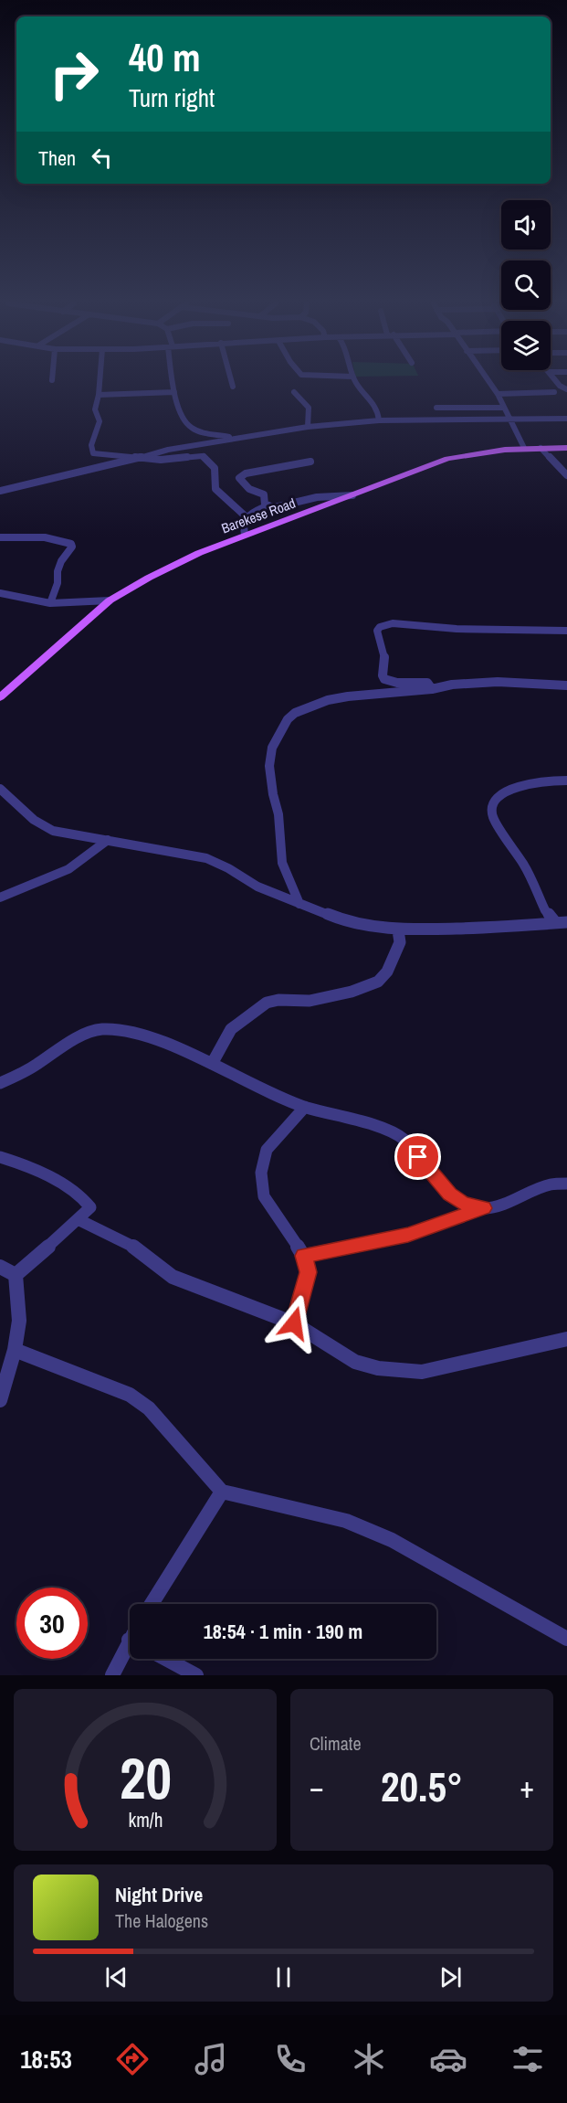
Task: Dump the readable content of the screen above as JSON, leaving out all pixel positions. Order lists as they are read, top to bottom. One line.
{"streets":{"main road":["Barekese Road"]},"page":{"turn":["40 m","Turn right"],"then":"Then","limit":"30","trip":"18:54 · 1 min · 190 m","tile":"Climate","heat":["−","20.5°","+"],"song":["Night Drive","The Halogens"],"tabs":"18:53","gauge":["20","km/h"]}}
